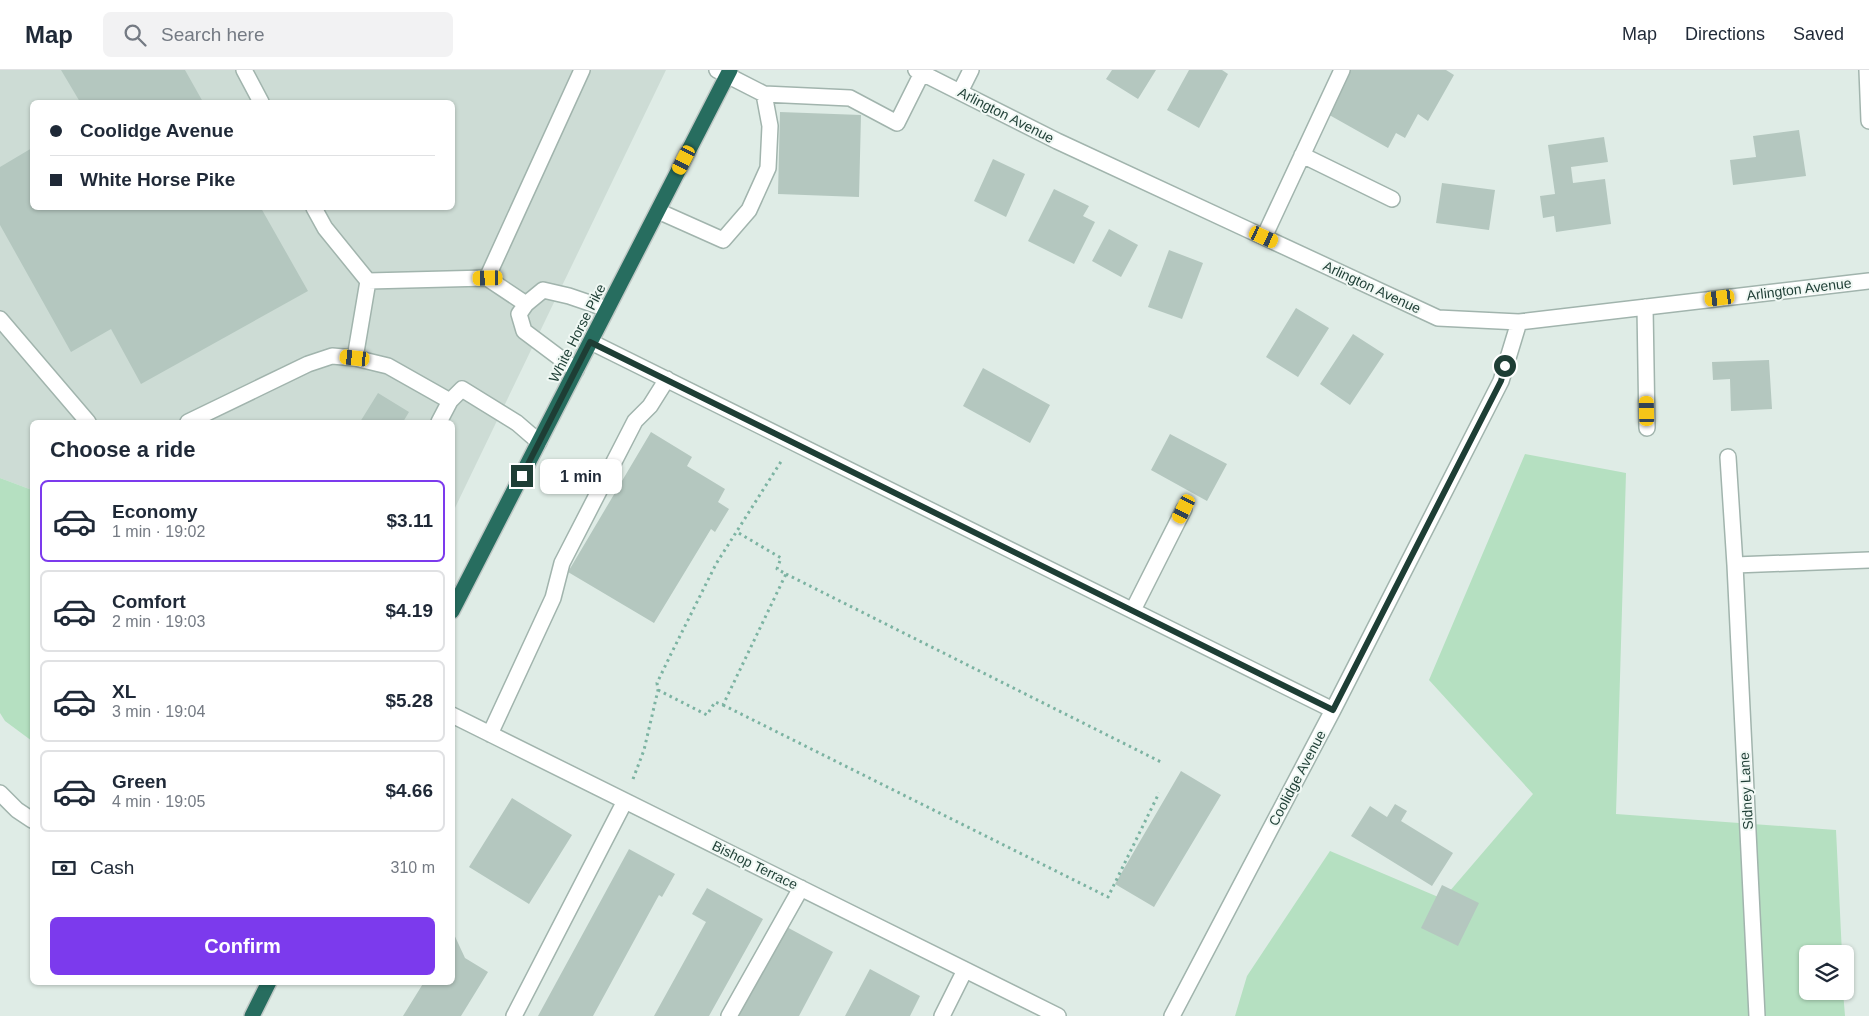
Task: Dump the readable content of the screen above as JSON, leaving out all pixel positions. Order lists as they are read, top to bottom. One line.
{"streets":{"highway":["White Horse Pike"],"street":["Arlington Avenue","Coolidge Avenue","Sidney Lane","Bishop Terrace"]},"crossings":[["Arlington Avenue","Coolidge Avenue"]],"page":{"header":"Map","search":"Search here","nav":["Map","Directions","Saved"],"banner":["Coolidge Avenue","White Horse Pike"],"heading":"Choose a ride","bubble":"1 min","list":[{"name":"Economy","note":"1 min · 19:02","value":"$3.11"},{"name":"Comfort","note":"2 min · 19:03","value":"$4.19"},{"name":"XL","note":"3 min · 19:04","value":"$5.28"},{"name":"Green","note":"4 min · 19:05","value":"$4.66"}],"pay":["Cash","310 m"],"buttons":"Confirm"}}
